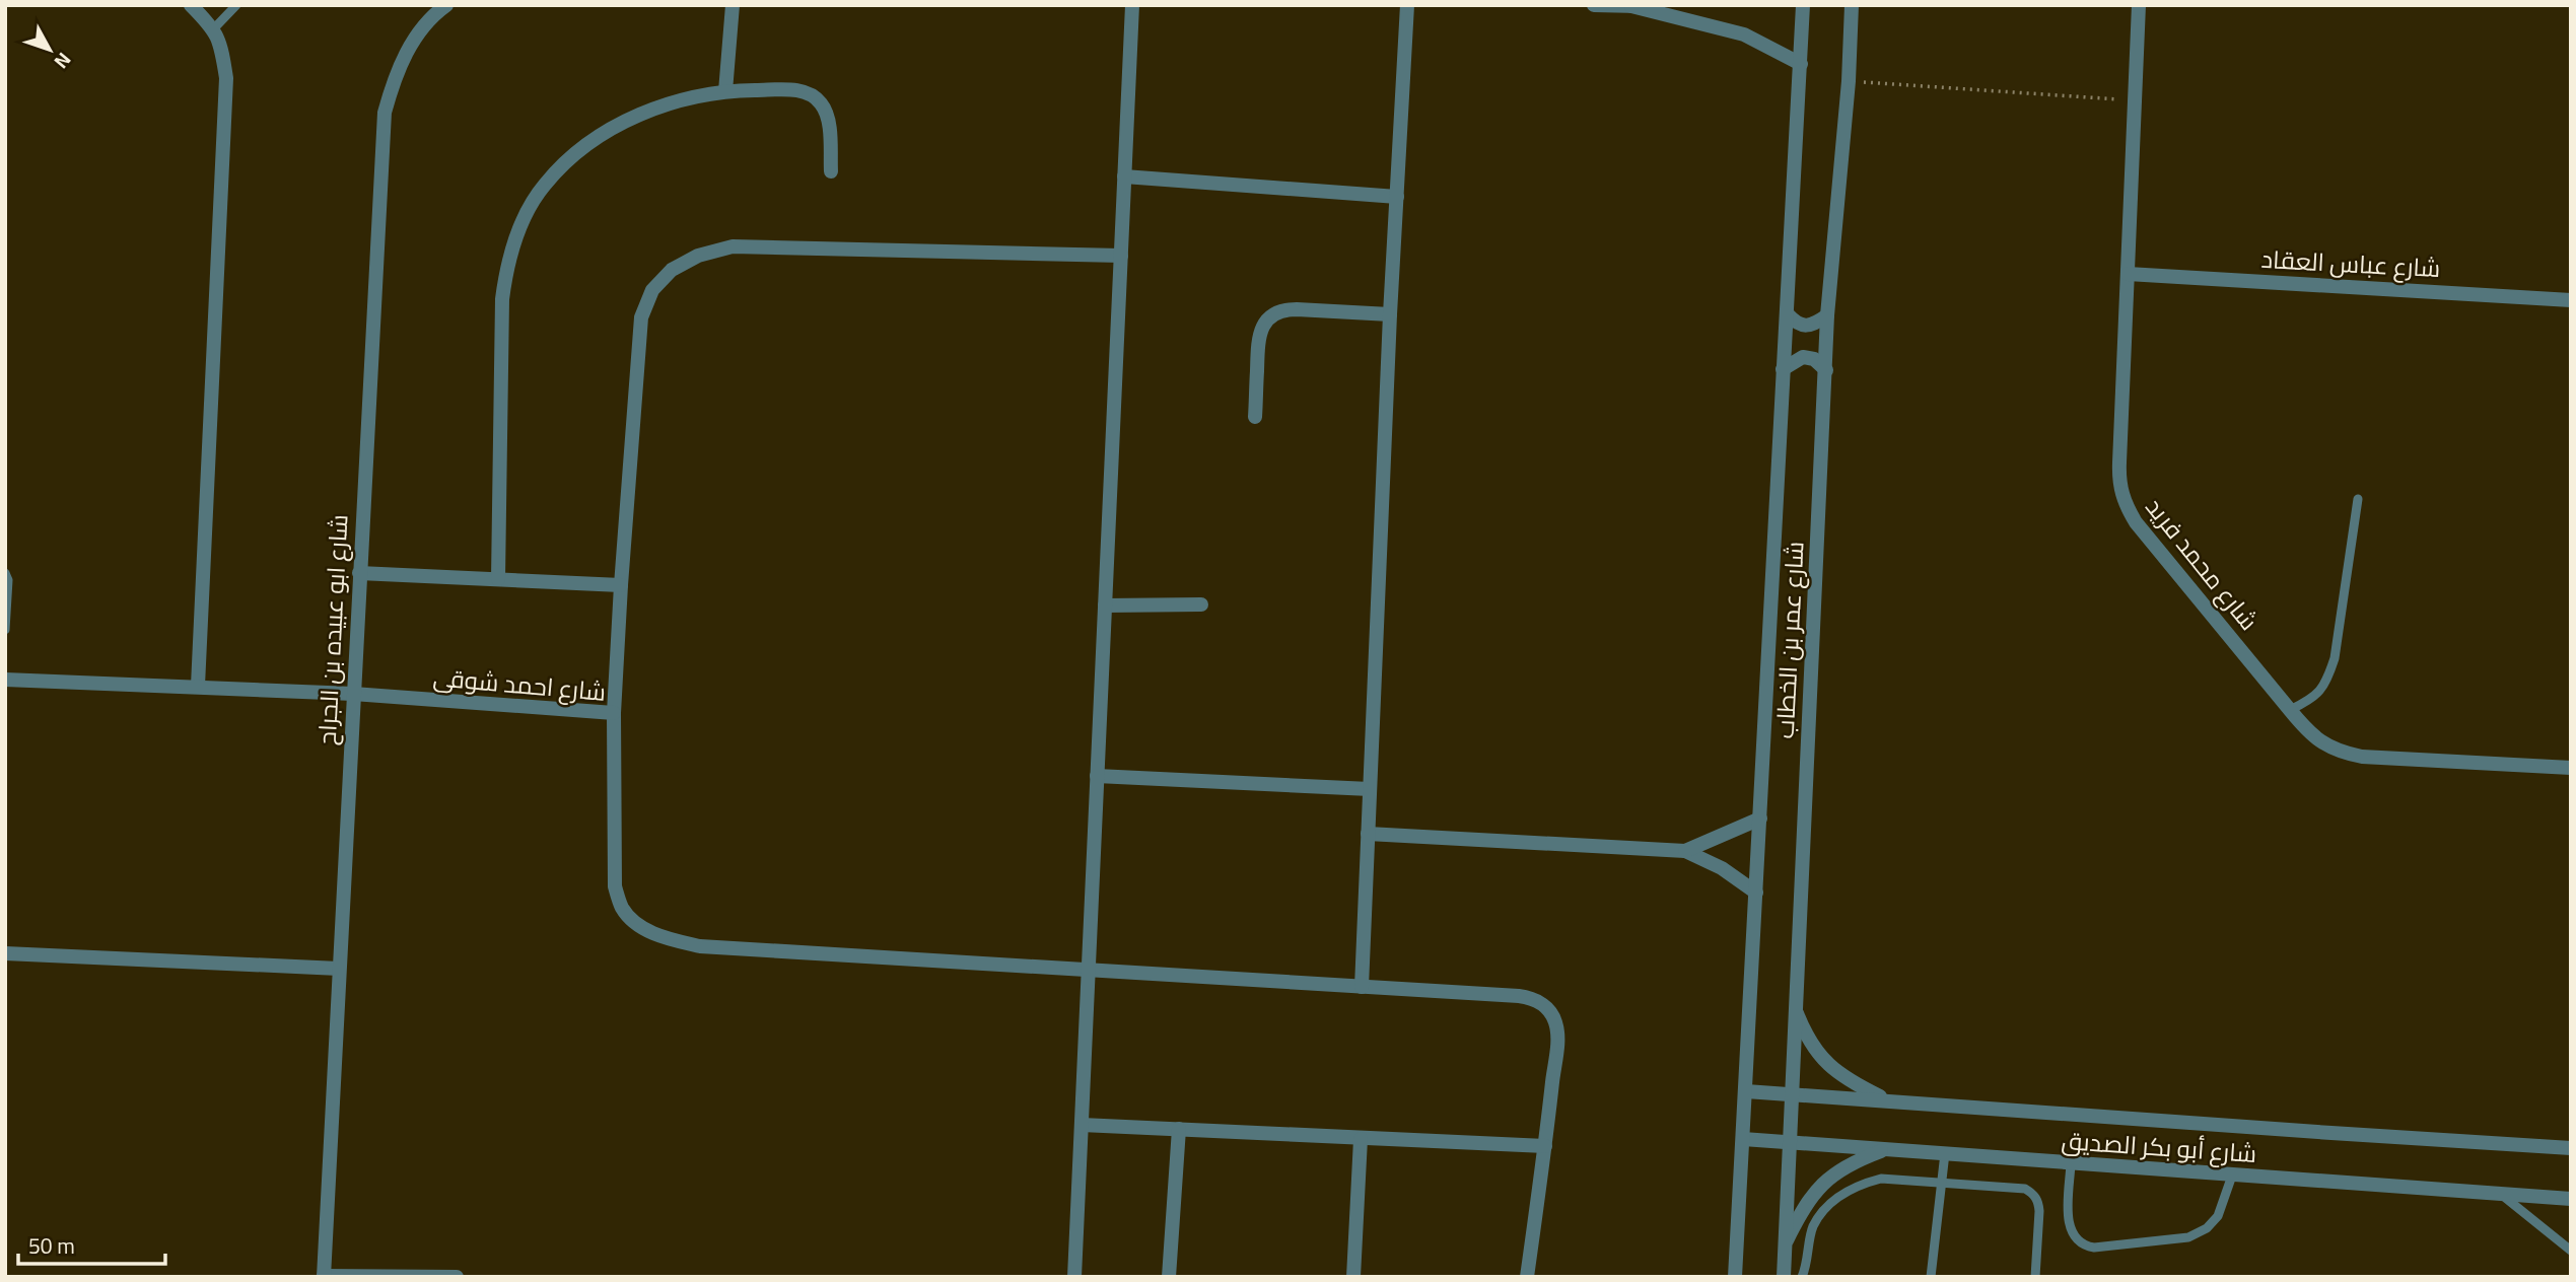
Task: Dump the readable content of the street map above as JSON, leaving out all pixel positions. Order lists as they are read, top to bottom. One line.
{"streets":{"street":["شارع عباس العقاد","شارع محمد فريد","شارع ابو عبيده بن الجراح","شارع عمر بن الخطاب","شارع احمد شوقى","شارع أبو بكر الصديق"]},"crossings":[["شارع عباس العقاد","شارع محمد فريد"],["شارع ابو عبيده بن الجراح","شارع احمد شوقى"],["شارع عمر بن الخطاب","شارع أبو بكر الصديق"]],"scale_bar":"50 m","north":"bottom right"}
